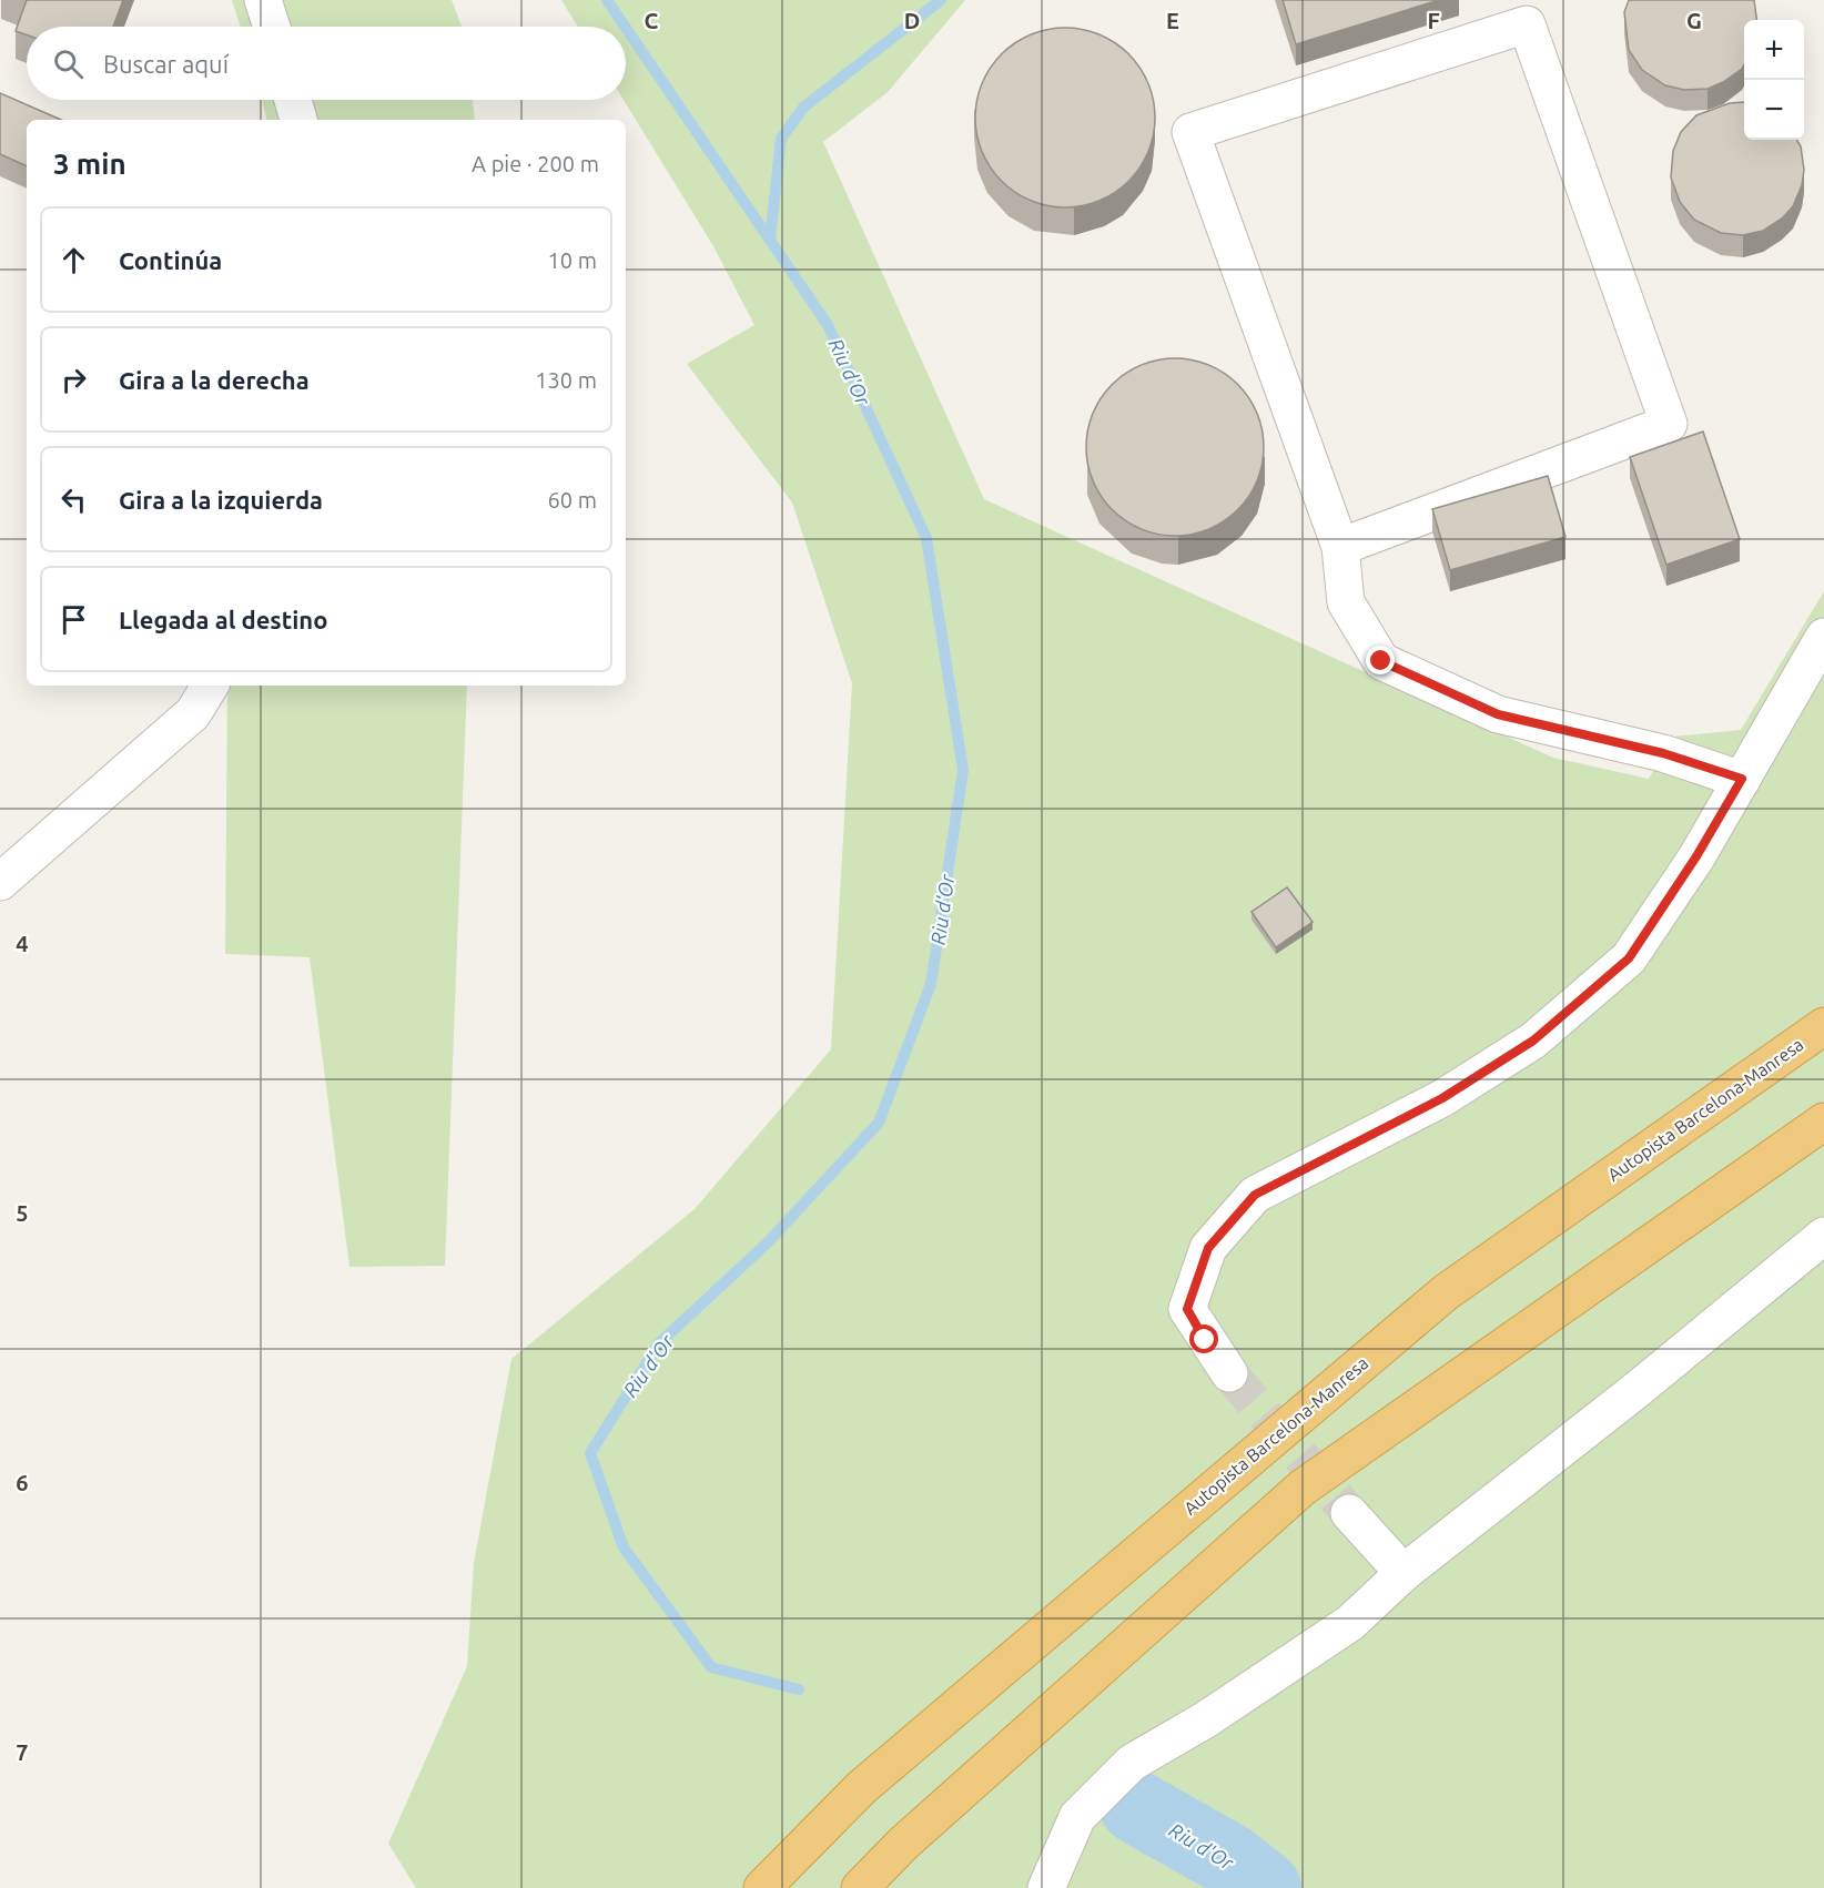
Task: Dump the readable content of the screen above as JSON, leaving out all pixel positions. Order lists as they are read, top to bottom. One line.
{"streets":{"highway":["Autopista Barcelona-Manresa"]},"water":["Riu d'Or"],"page":{"map_buttons":["+","−"],"search":"Buscar aquí","heading":["3 min","A pie · 200 m"],"list":[["Continúa","10 m"],["Gira a la derecha","130 m"],["Gira a la izquierda","60 m"],"Llegada al destino"]},"grid":{"columns":["C","D","E","F","G"],"rows":["4","5","6","7"]}}
